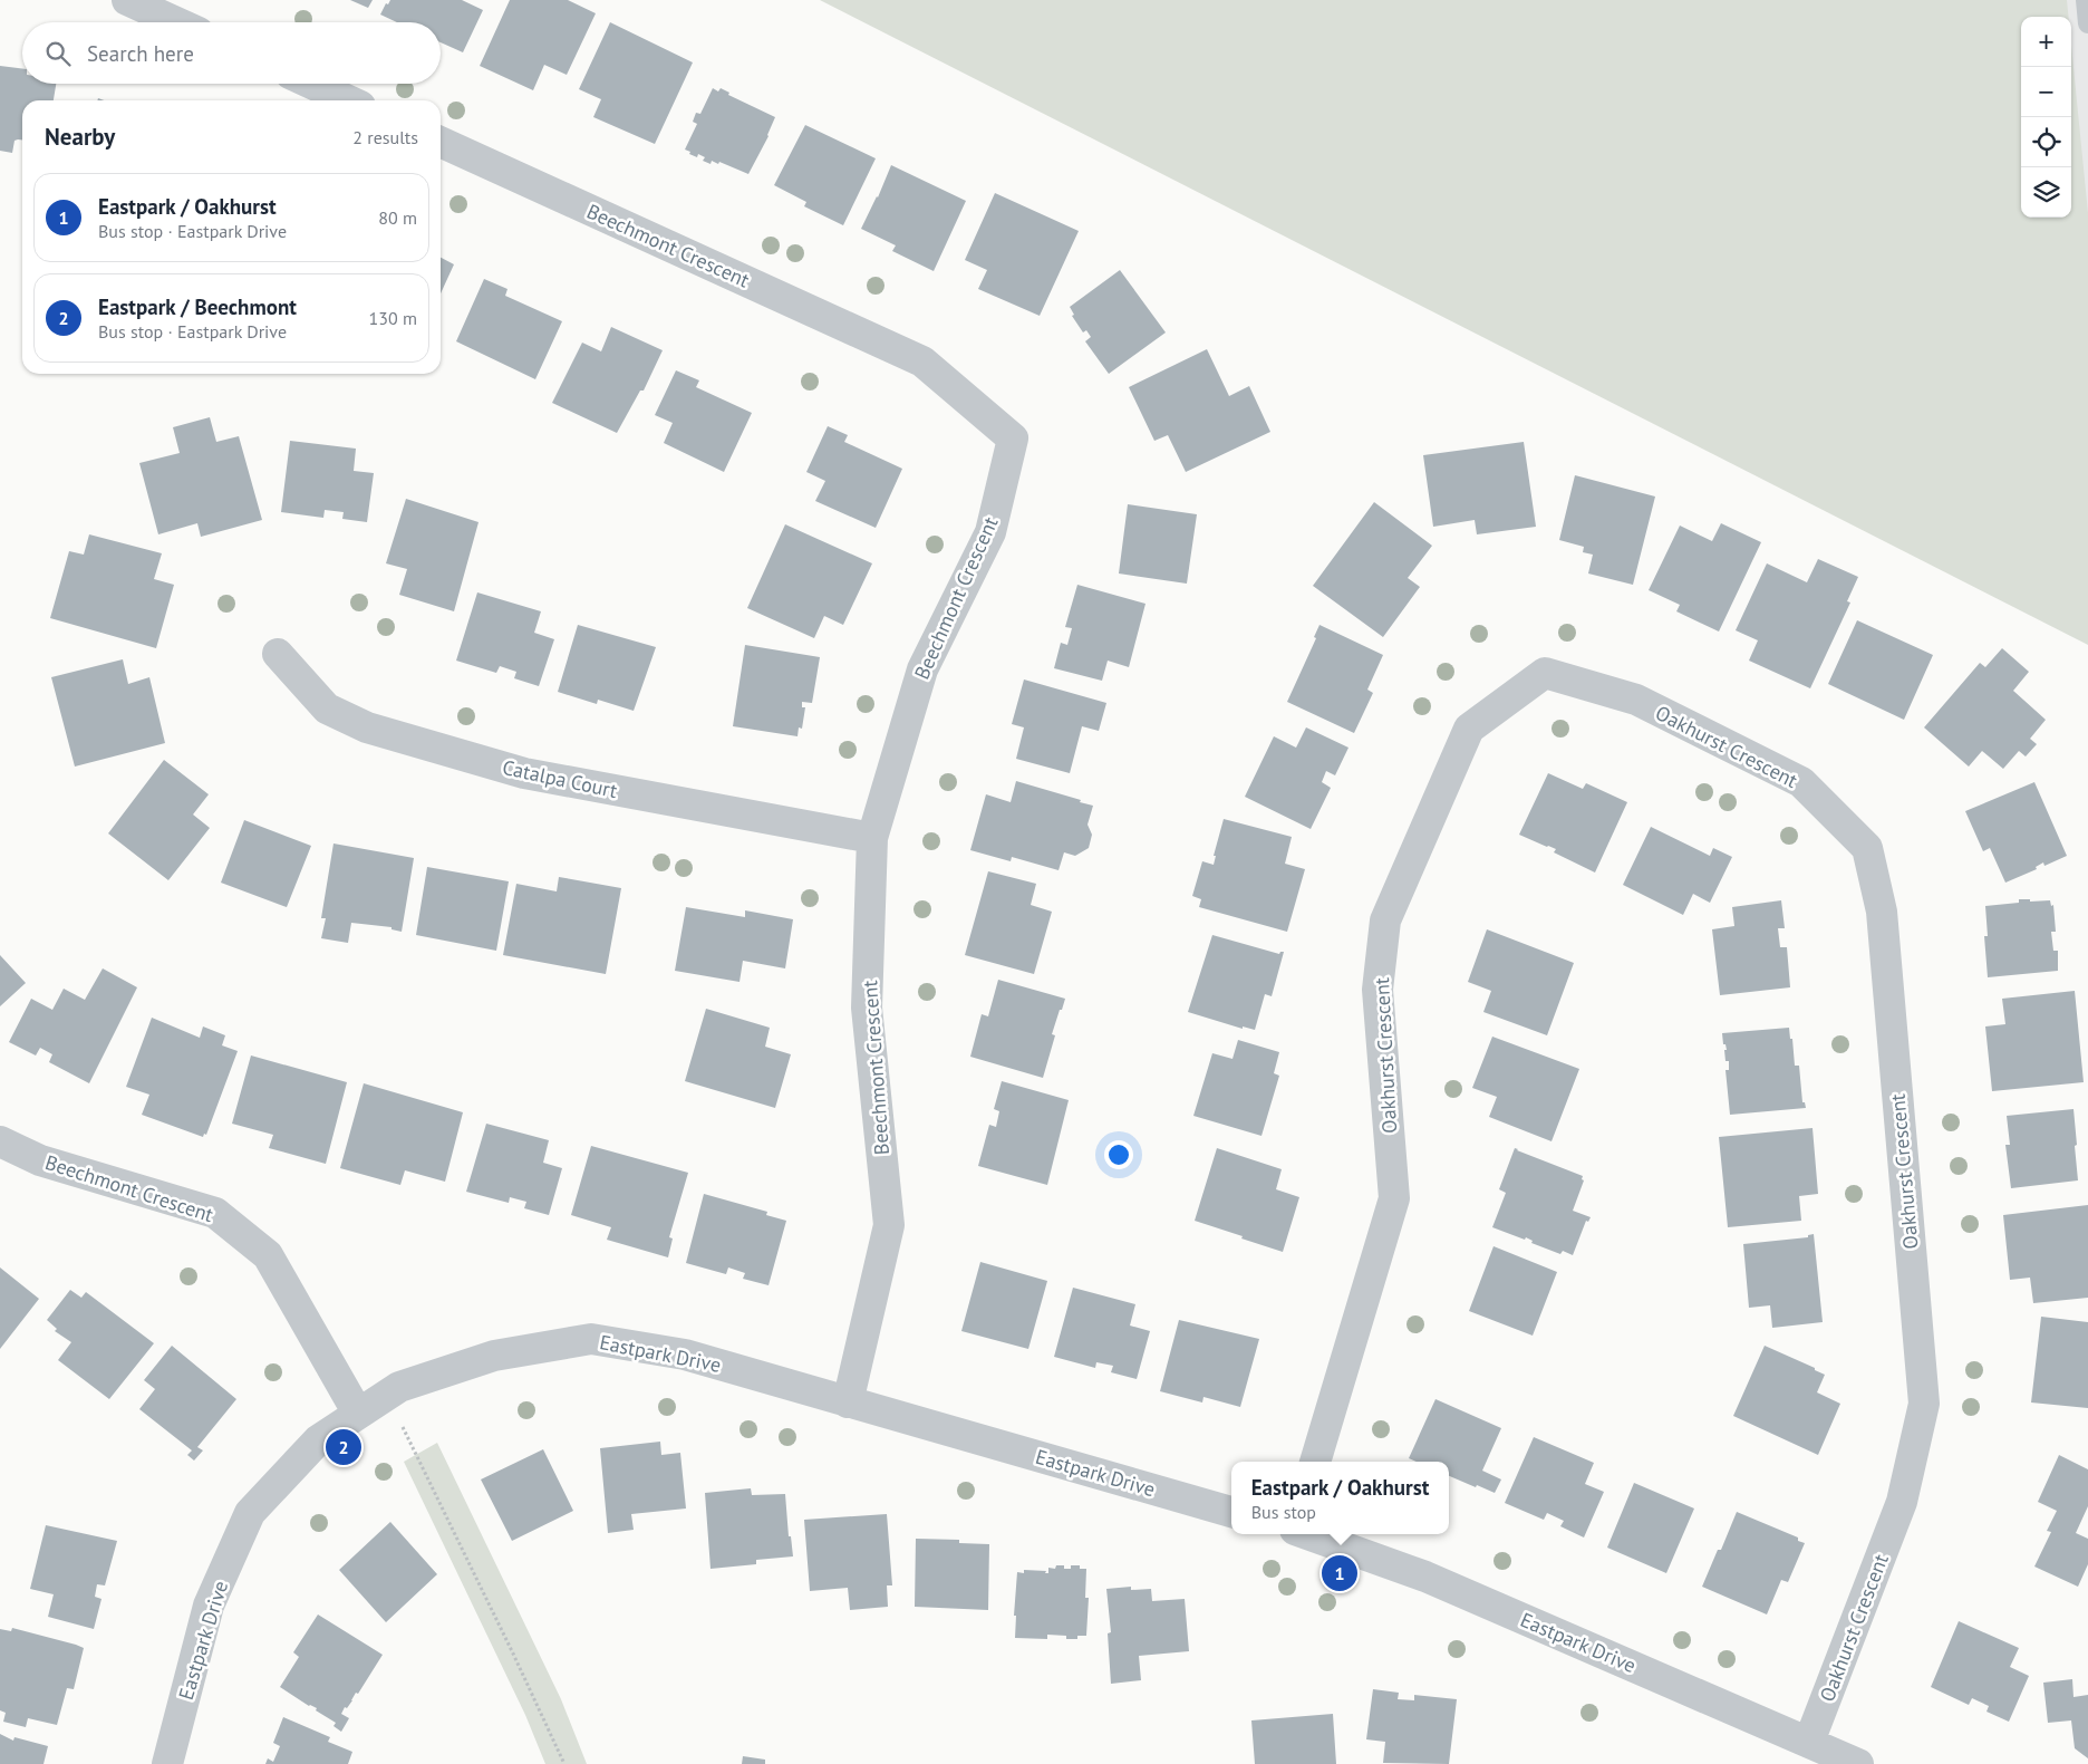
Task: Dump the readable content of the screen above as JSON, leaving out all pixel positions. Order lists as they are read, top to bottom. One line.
{"streets":{"street":["Beechmont Crescent","Oakhurst Crescent","Catalpa Court","Eastpark Drive"]},"crossings":[["Beechmont Crescent","Catalpa Court"],["Beechmont Crescent","Eastpark Drive"],["Oakhurst Crescent","Eastpark Drive"]],"page":{"map_buttons":["+","−"],"search":"Search here","heading":["Nearby","2 results"],"list":[{"mark":"1","name":"Eastpark / Oakhurst","note":"Bus stop · Eastpark Drive","value":"80 m"},{"mark":"2","name":"Eastpark / Beechmont","note":"Bus stop · Eastpark Drive","value":"130 m"}],"pins":["2","1"],"popup":["Eastpark / Oakhurst","Bus stop"]}}
